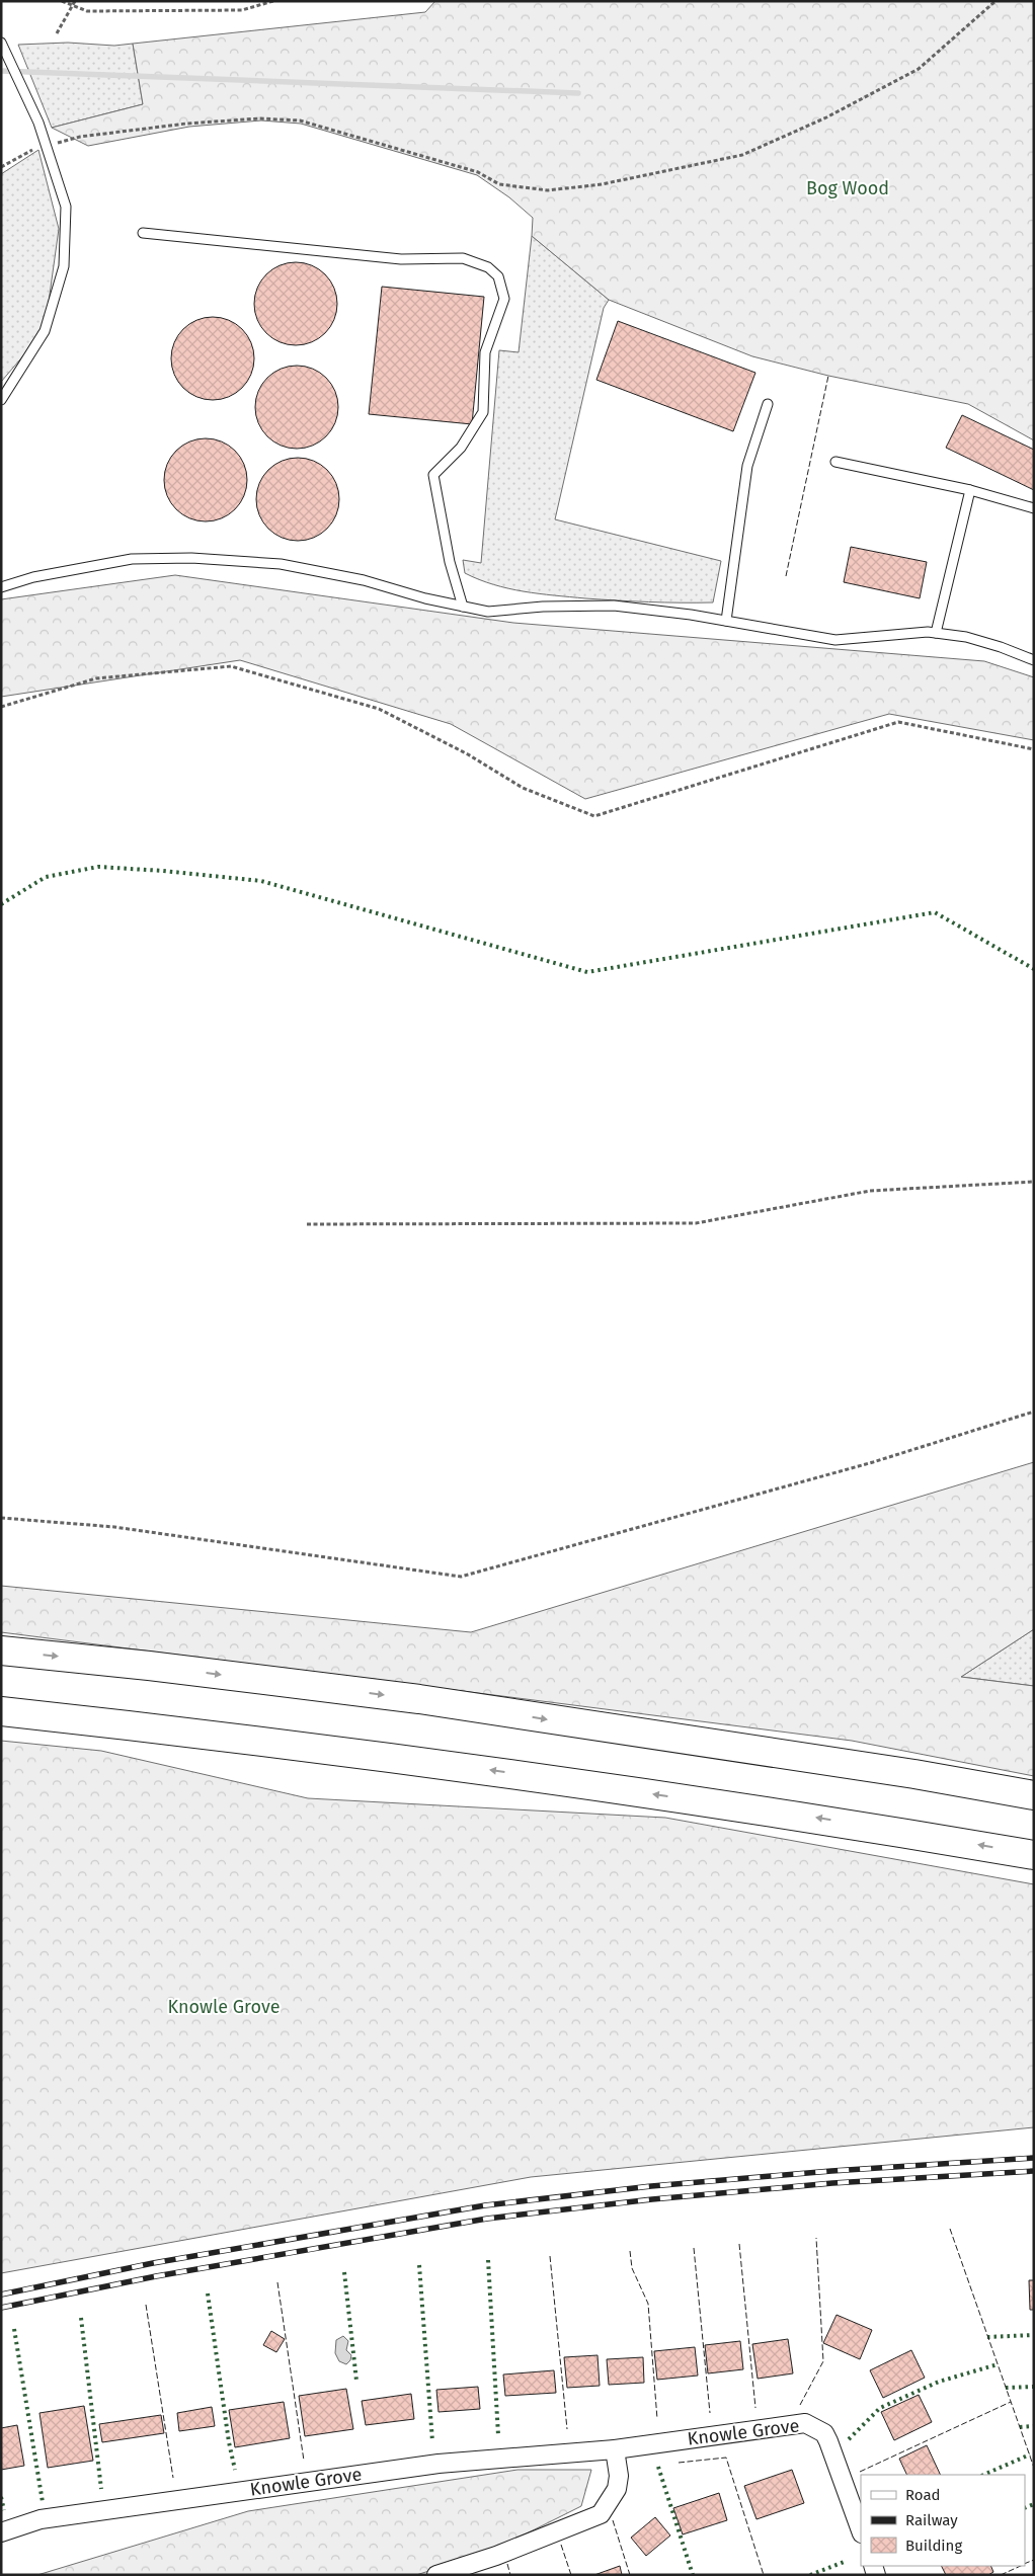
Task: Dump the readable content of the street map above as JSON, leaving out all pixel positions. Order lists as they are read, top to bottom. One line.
{"streets":{"street":["Knowle Grove"]},"parks":["Bog Wood","Knowle Grove"],"legend":["Road","Railway","Building"]}
